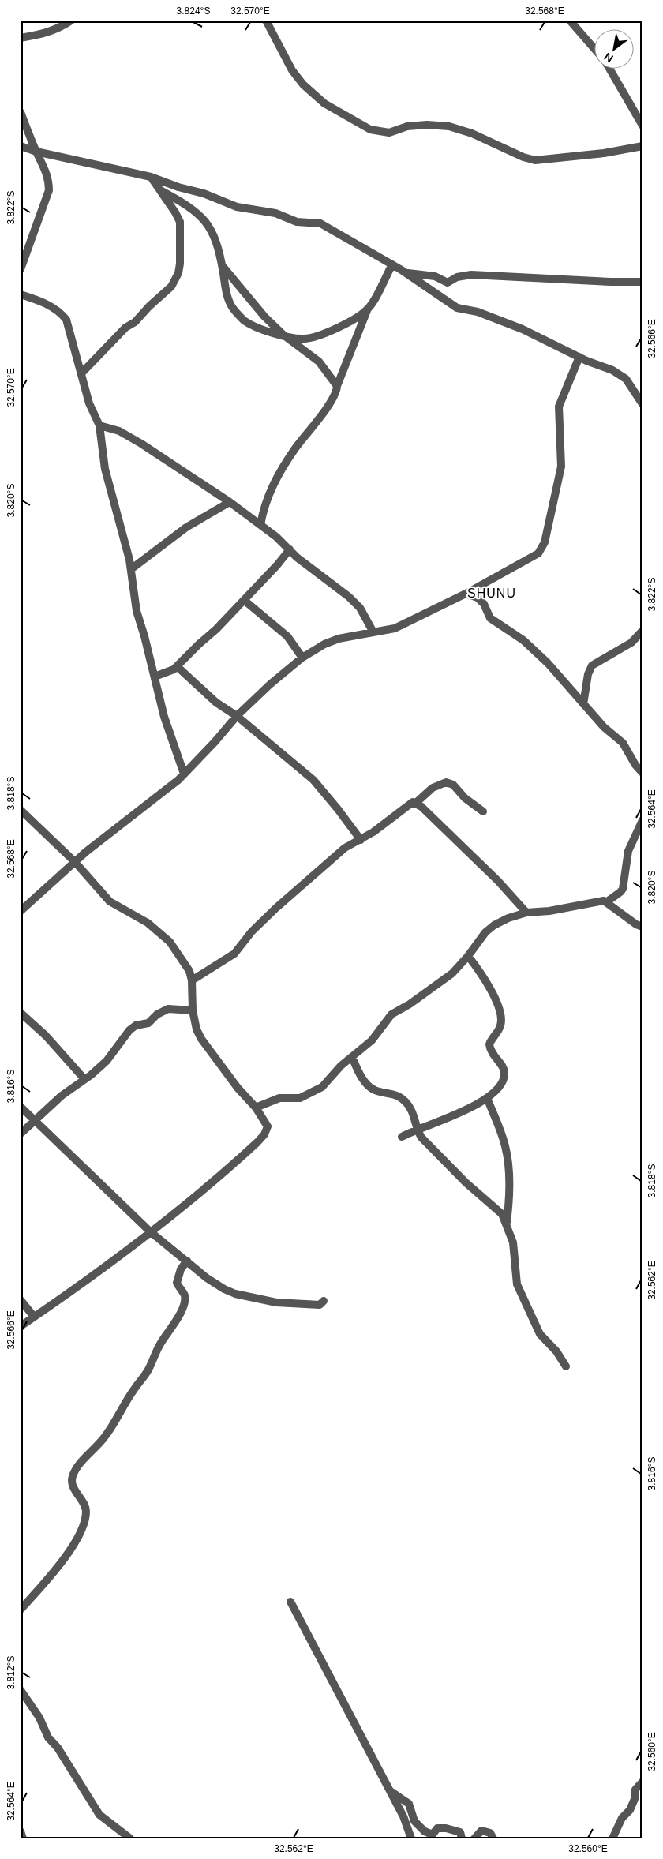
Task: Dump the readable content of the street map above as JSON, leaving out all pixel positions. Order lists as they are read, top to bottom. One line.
{"districts":["SHUNU"],"north":"bottom left","coordinates":["3.824°S","32.570°E","32.568°E","3.822°S","32.566°E","3.820°S","3.818°S","32.564°E","3.816°S","32.562°E","3.812°S","32.560°E"]}
